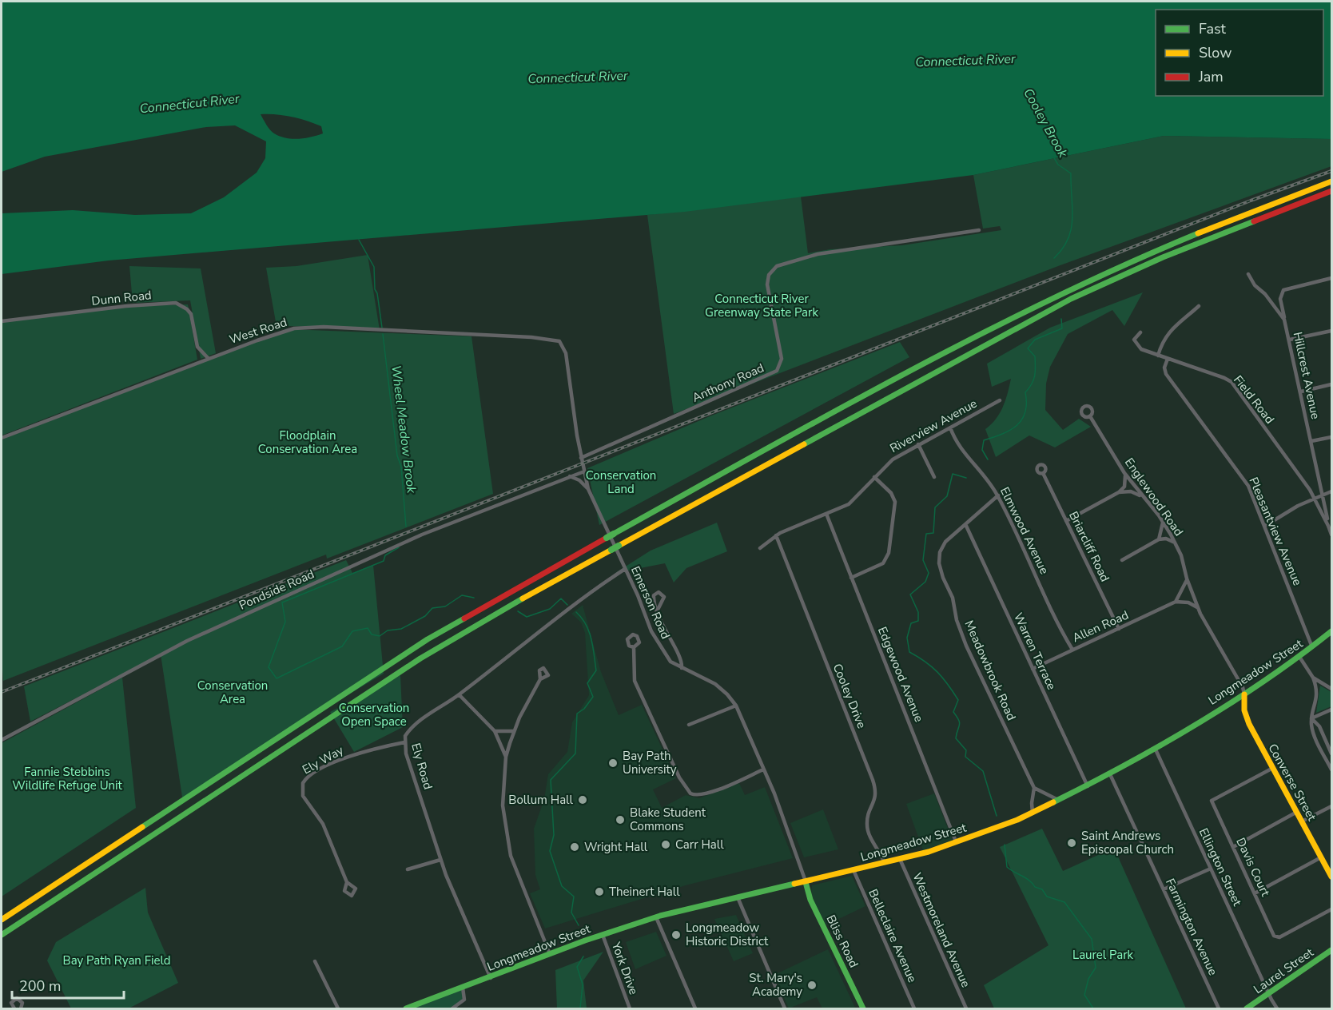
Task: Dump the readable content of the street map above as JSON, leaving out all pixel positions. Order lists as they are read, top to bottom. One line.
{"streets":{"main road":["Longmeadow Street","Converse Street","Bliss Road","Laurel Street"],"street":["Dunn Road","West Road","Hillcrest Avenue","Anthony Road","Field Road","Riverview Avenue","Englewood Road","Elmwood Avenue","Pleasantview Avenue","Briarcliff Road","Pondside Road","Emerson Road","Allen Road","Warren Terrace","Meadowbrook Road","Edgewood Avenue","Cooley Drive","Ely Way","Ely Road","Ellington Street","Davis Court","Farmington Avenue","Westmoreland Avenue","Belleclaire Avenue","York Drive"]},"crossings":[["Dunn Road","West Road"],["West Road","Emerson Road"],["Hillcrest Avenue","Field Road"],["Anthony Road","Emerson Road"],["Field Road","Pleasantview Avenue"],["Riverview Avenue","Elmwood Avenue"],["Riverview Avenue","Edgewood Avenue"],["Riverview Avenue","Cooley Drive"],["Englewood Road","Longmeadow Street"],["Englewood Road","Converse Street"],["Elmwood Avenue","Allen Road"],["Elmwood Avenue","Meadowbrook Road"],["Pleasantview Avenue","Longmeadow Street"],["Briarcliff Road","Allen Road"],["Pondside Road","Emerson Road"],["Emerson Road","Longmeadow Street"],["Emerson Road","Ely Road"],["Emerson Road","Bliss Road"],["Allen Road","Warren Terrace"],["Warren Terrace","Meadowbrook Road"],["Warren Terrace","Longmeadow Street"],["Meadowbrook Road","Longmeadow Street"],["Longmeadow Street","Edgewood Avenue"],["Longmeadow Street","Cooley Drive"],["Longmeadow Street","Ely Road"],["Longmeadow Street","Converse Street"],["Longmeadow Street","Ellington Street"],["Longmeadow Street","Farmington Avenue"],["Longmeadow Street","Westmoreland Avenue"],["Longmeadow Street","Belleclaire Avenue"],["Longmeadow Street","Bliss Road"],["Longmeadow Street","York Drive"],["Ely Way","Ely Road"],["Converse Street","Davis Court"],["Ellington Street","Laurel Street"]],"water":["Connecticut River","Cooley Brook","Wheel Meadow Brook"],"parks":["Connecticut River Greenway State Park","Floodplain Conservation Area","Conservation Land","Conservation Area","Conservation Open Space","Fannie Stebbins Wildlife Refuge Unit","Laurel Park","Bay Path Ryan Field"],"places":["Bay Path University","Bollum Hall","Blake Student Commons","Saint Andrews Episcopal Church","Carr Hall","Wright Hall","Theinert Hall","Longmeadow Historic District","St. Mary's Academy"],"legend":["Fast","Slow","Jam"],"scale_bar":"200 m"}
